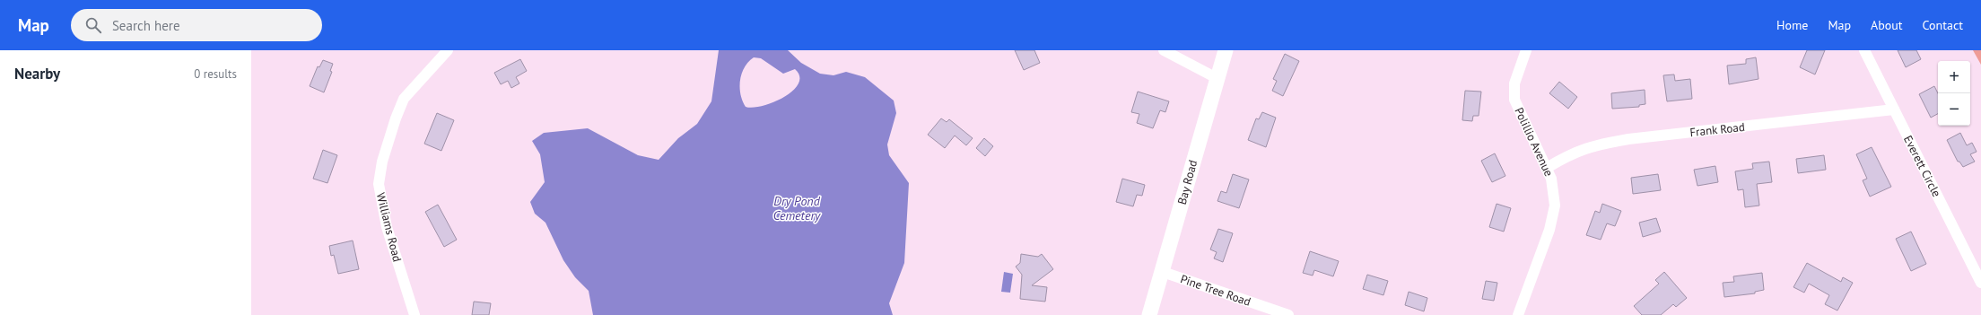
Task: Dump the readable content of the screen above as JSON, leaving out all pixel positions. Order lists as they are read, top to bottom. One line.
{"streets":{"main road":["Bay Road"],"street":["Frank Road","Polillio Avenue","Everett Circle","Williams Road","Pine Tree Road"]},"crossings":[["Frank Road","Polillio Avenue"],["Frank Road","Everett Circle"],["Bay Road","Pine Tree Road"]],"water":["Dry Pond Cemetery"],"page":{"header":"Map","search":"Search here","nav":["Home","Map","About","Contact"],"heading":["Nearby","0 results"],"map_buttons":["+","−"]}}
